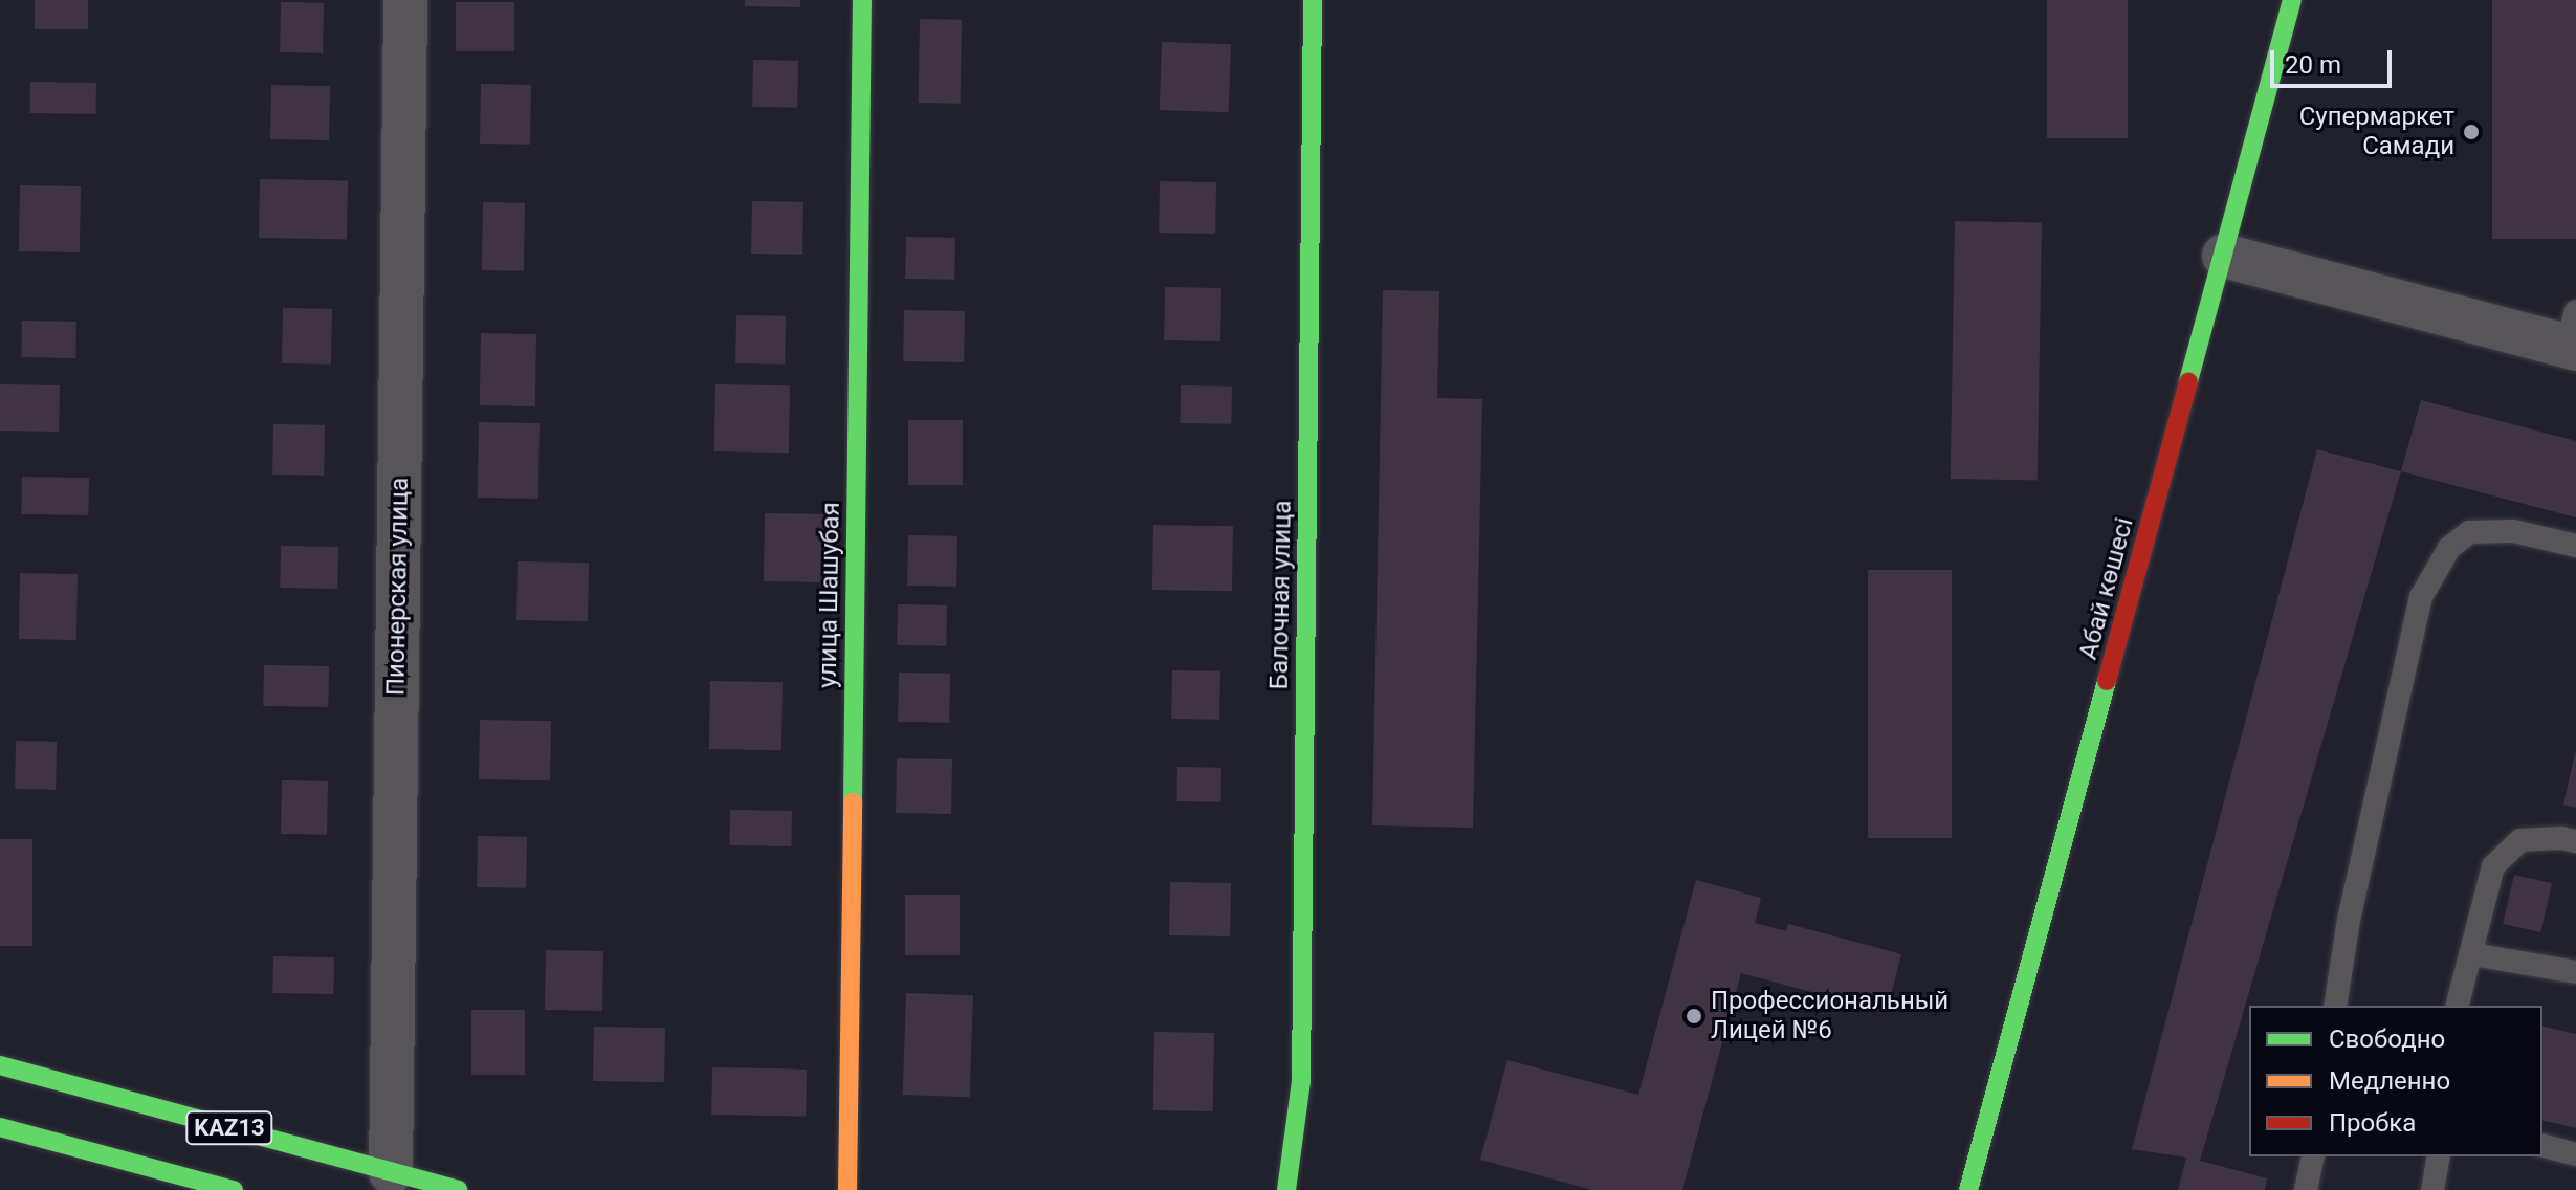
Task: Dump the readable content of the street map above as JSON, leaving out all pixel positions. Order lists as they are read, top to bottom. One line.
{"streets":{"street":["Пионерская улица","Абай көшесі","улица Шашубая","Балочная улица","KAZ13"]},"crossings":[["Пионерская улица","KAZ13"]],"places":["Супермаркет Самади","Профессиональный Лицей №6"],"legend":["Свободно","Медленно","Пробка"],"scale_bar":"20 m"}
